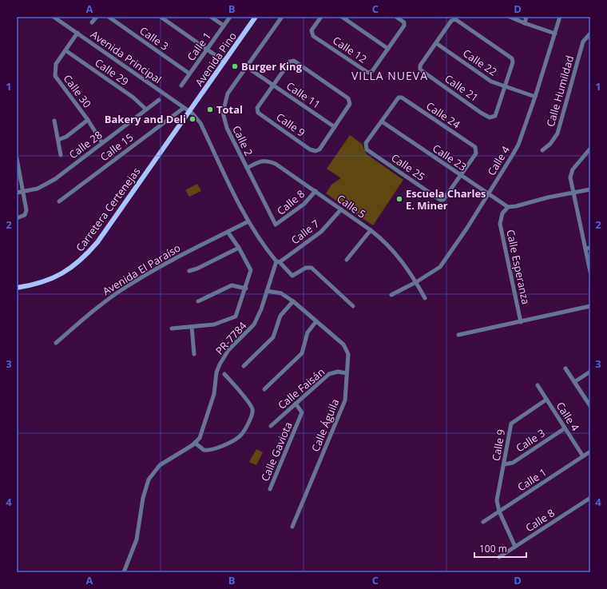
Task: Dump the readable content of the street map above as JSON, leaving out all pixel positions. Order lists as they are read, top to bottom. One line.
{"streets":{"main road":["Avenida Pino","Carretera Certenejas"],"street":["Calle 3","Calle 1","Calle 12","Avenida Principal","Calle 22","Calle 29","Calle 21","Calle 30","Calle Humildad","Calle 11","Calle 24","Calle 9","Calle 2","Calle 28","Calle 15","Calle 23","Calle 4","Calle 25","Calle 8","Calle 5","Calle 7","Calle Esperanza","Avenida El Paraíso","PR-7784","Calle Faisán","Calle Águila","Calle Gaviota"]},"crossings":[["Calle 3","Calle 1"],["Calle 3","Calle 9"],["Calle 3","Calle 4"],["Calle 1","Calle 9"],["Calle 1","Calle 4"],["Avenida Principal","Avenida Pino"],["Avenida Principal","Calle 30"],["Avenida Principal","Calle 15"],["Avenida Principal","Carretera Certenejas"],["Avenida Pino","Carretera Certenejas"],["Calle 22","Calle 21"],["Calle 22","Calle 4"],["Calle 29","Calle 30"],["Calle 29","Calle 28"],["Calle 30","Calle 28"],["Calle 11","Calle 9"],["Calle 11","Calle 2"],["Calle 24","Calle 23"],["Calle 24","Calle 25"],["Calle 9","Calle 4"],["Calle 9","Calle 8"],["Calle 2","Calle 8"],["Calle 2","Calle 5"],["Calle 23","Calle 4"],["Calle 23","Calle 25"],["Calle 23","Calle Esperanza"],["Calle 4","Calle 5"],["Calle 8","Calle 5"],["Calle 5","Calle 7"],["Calle 7","PR-7784"],["PR-7784","Calle Águila"],["Calle Faisán","Calle Águila"],["Calle Faisán","Calle Gaviota"]],"districts":["VILLA NUEVA"],"places":["Burger King","Total","Bakery and Deli","Escuela Charles E. Miner"],"scale_bar":"100 m","grid":{"columns":["A","B","C","D"],"rows":["1","2","3","4"]}}
